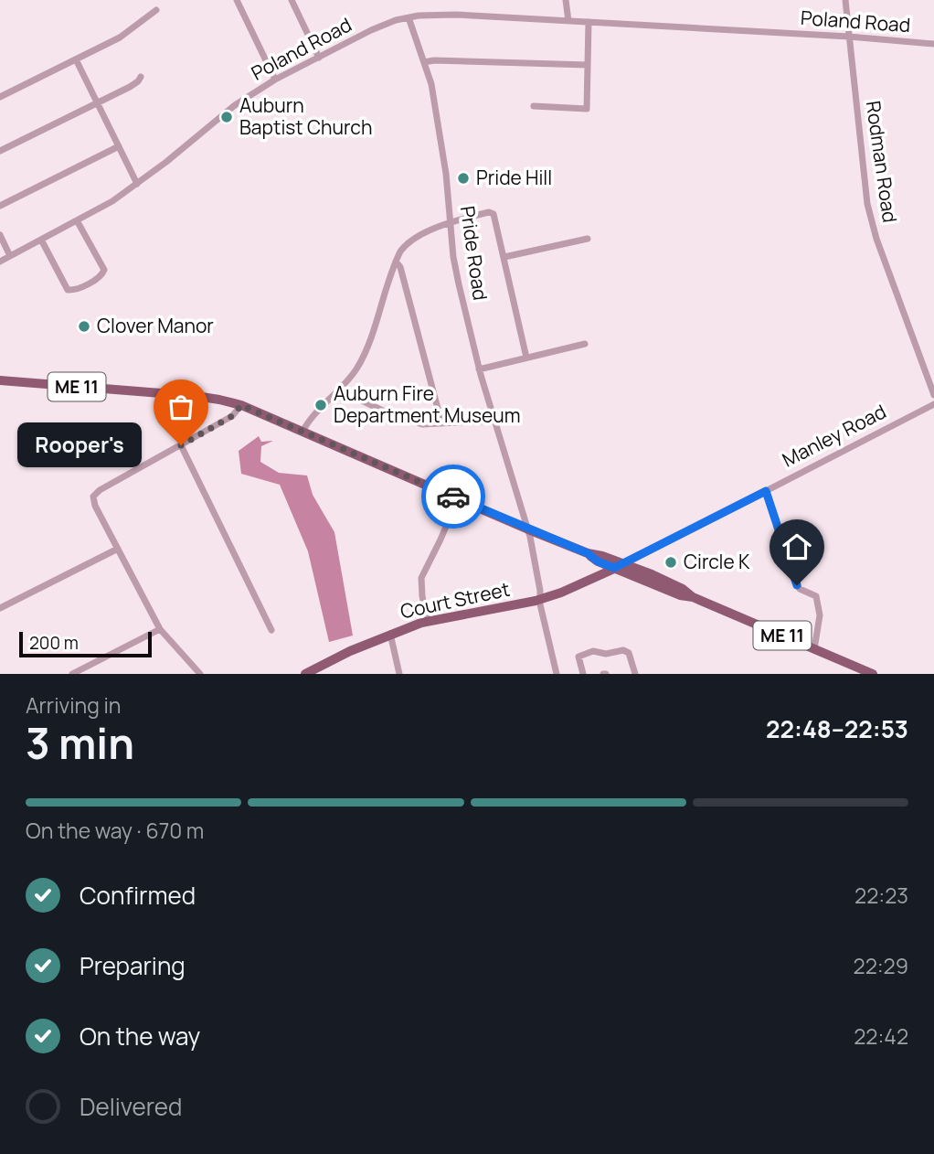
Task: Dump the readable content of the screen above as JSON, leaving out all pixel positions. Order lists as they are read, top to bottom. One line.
{"streets":{"main road":["ME 11","Manley Road","Court Street"],"street":["Poland Road","Rodman Road","Pride Road"]},"crossings":[["Poland Road","Rodman Road"],["Poland Road","Pride Road"],["Pride Road","ME 11"],["Pride Road","Court Street"],["ME 11","Manley Road"],["ME 11","Court Street"],["Manley Road","Court Street"]],"places":["Auburn Baptist Church","Pride Hill","Clover Manor","Auburn Fire Department Museum","Rooper's","Circle K"],"scale_bar":"200 m","page":{"bubble":"Rooper's","scale":"200 m","heading":["3 min","Arriving in","22:48–22:53"],"bar":"On the way · 670 m","list":[["Confirmed","22:23"],["Preparing","22:29"],["On the way","22:42"],"Delivered"]}}
